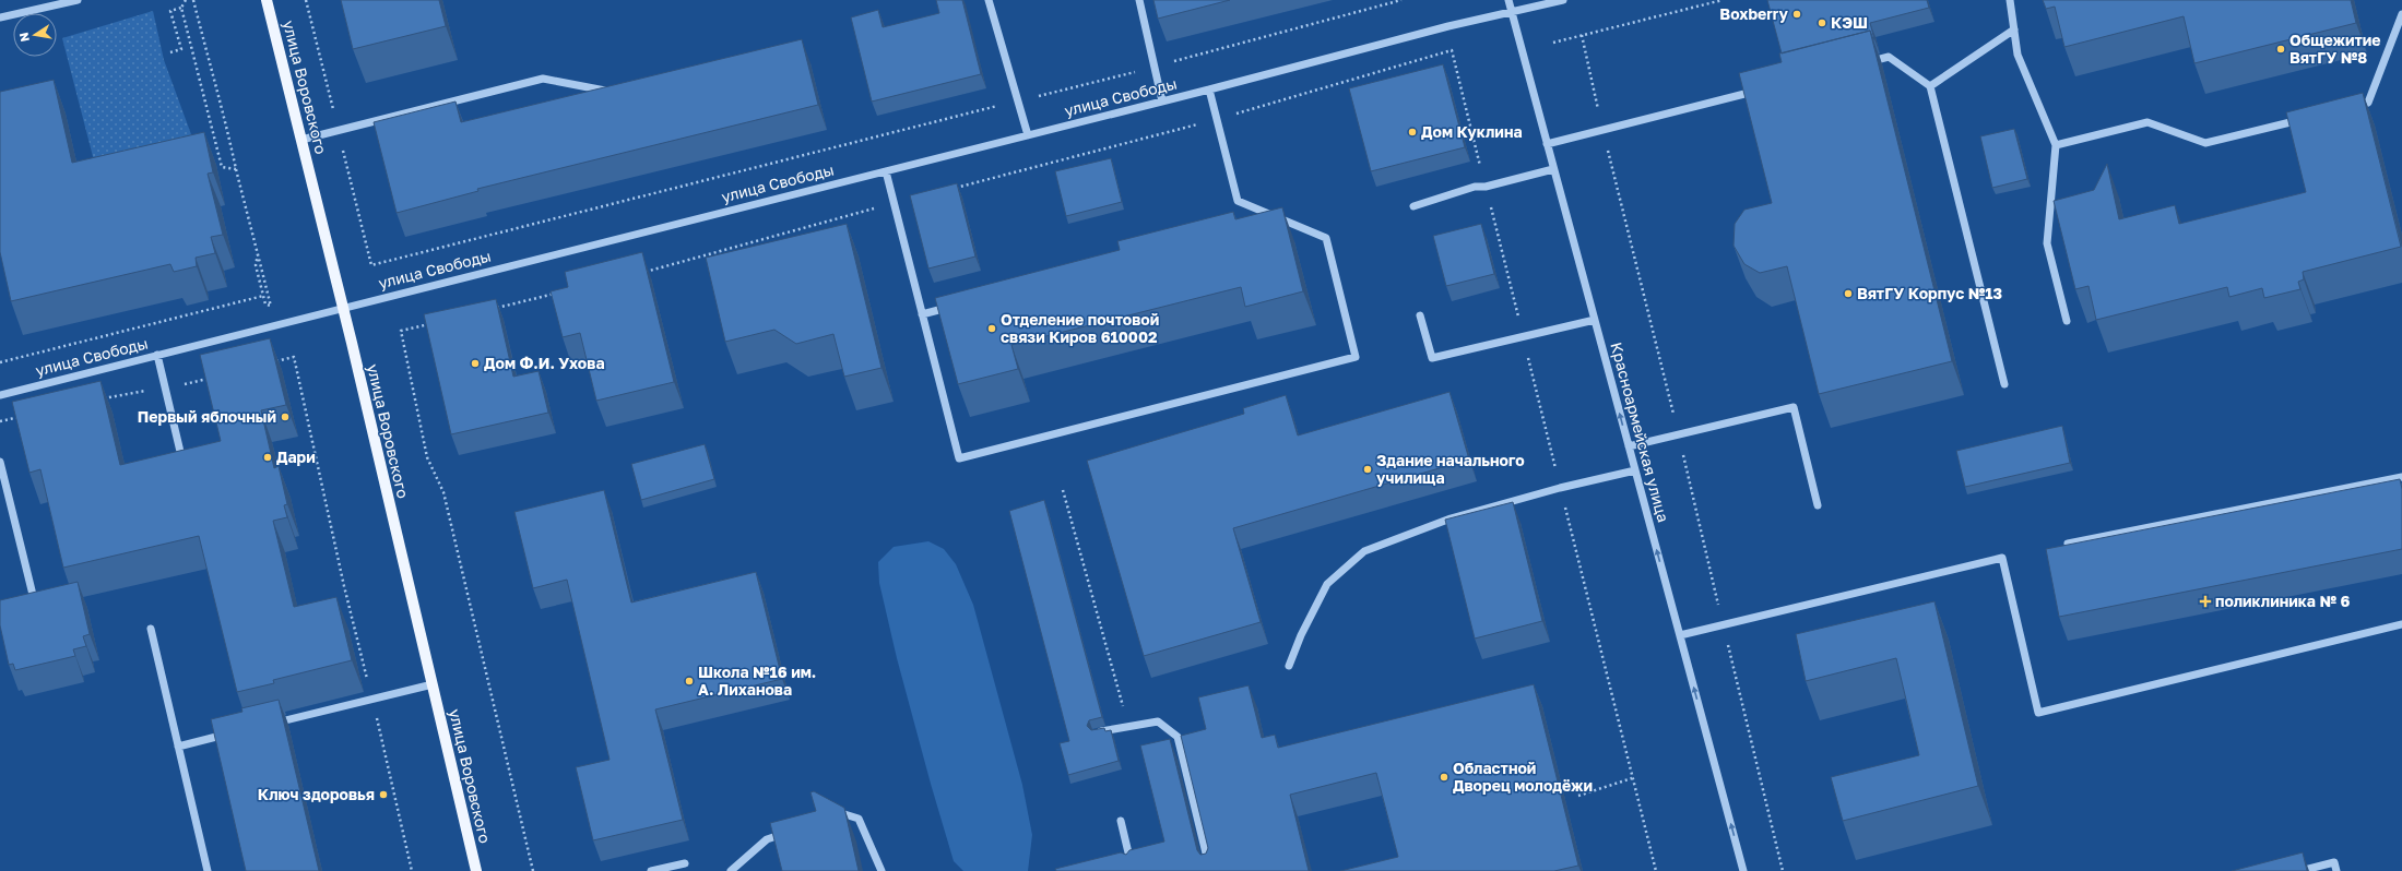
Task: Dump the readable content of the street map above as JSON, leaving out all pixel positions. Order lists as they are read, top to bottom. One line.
{"streets":{"main road":["улица Воровского"],"street":["улица Свободы","Красноармейская улица"]},"crossings":[["улица Воровского","улица Свободы"],["улица Свободы","Красноармейская улица"]],"one_way":["Красноармейская улица"],"places":{"other":["Boxberry","КЭШ","Общежитие ВятГУ №8","Дом Куклина","ВятГУ Корпус №13","Отделение почтовой связи Киров 610002","Дом Ф.И. Ухова","Первый яблочный","Дари","Здание начального училища","Школа №16 им. А. Лиханова","Областной Дворец молодёжи","Ключ здоровья"],"health":["поликлиника № 6"]},"north":"left"}
